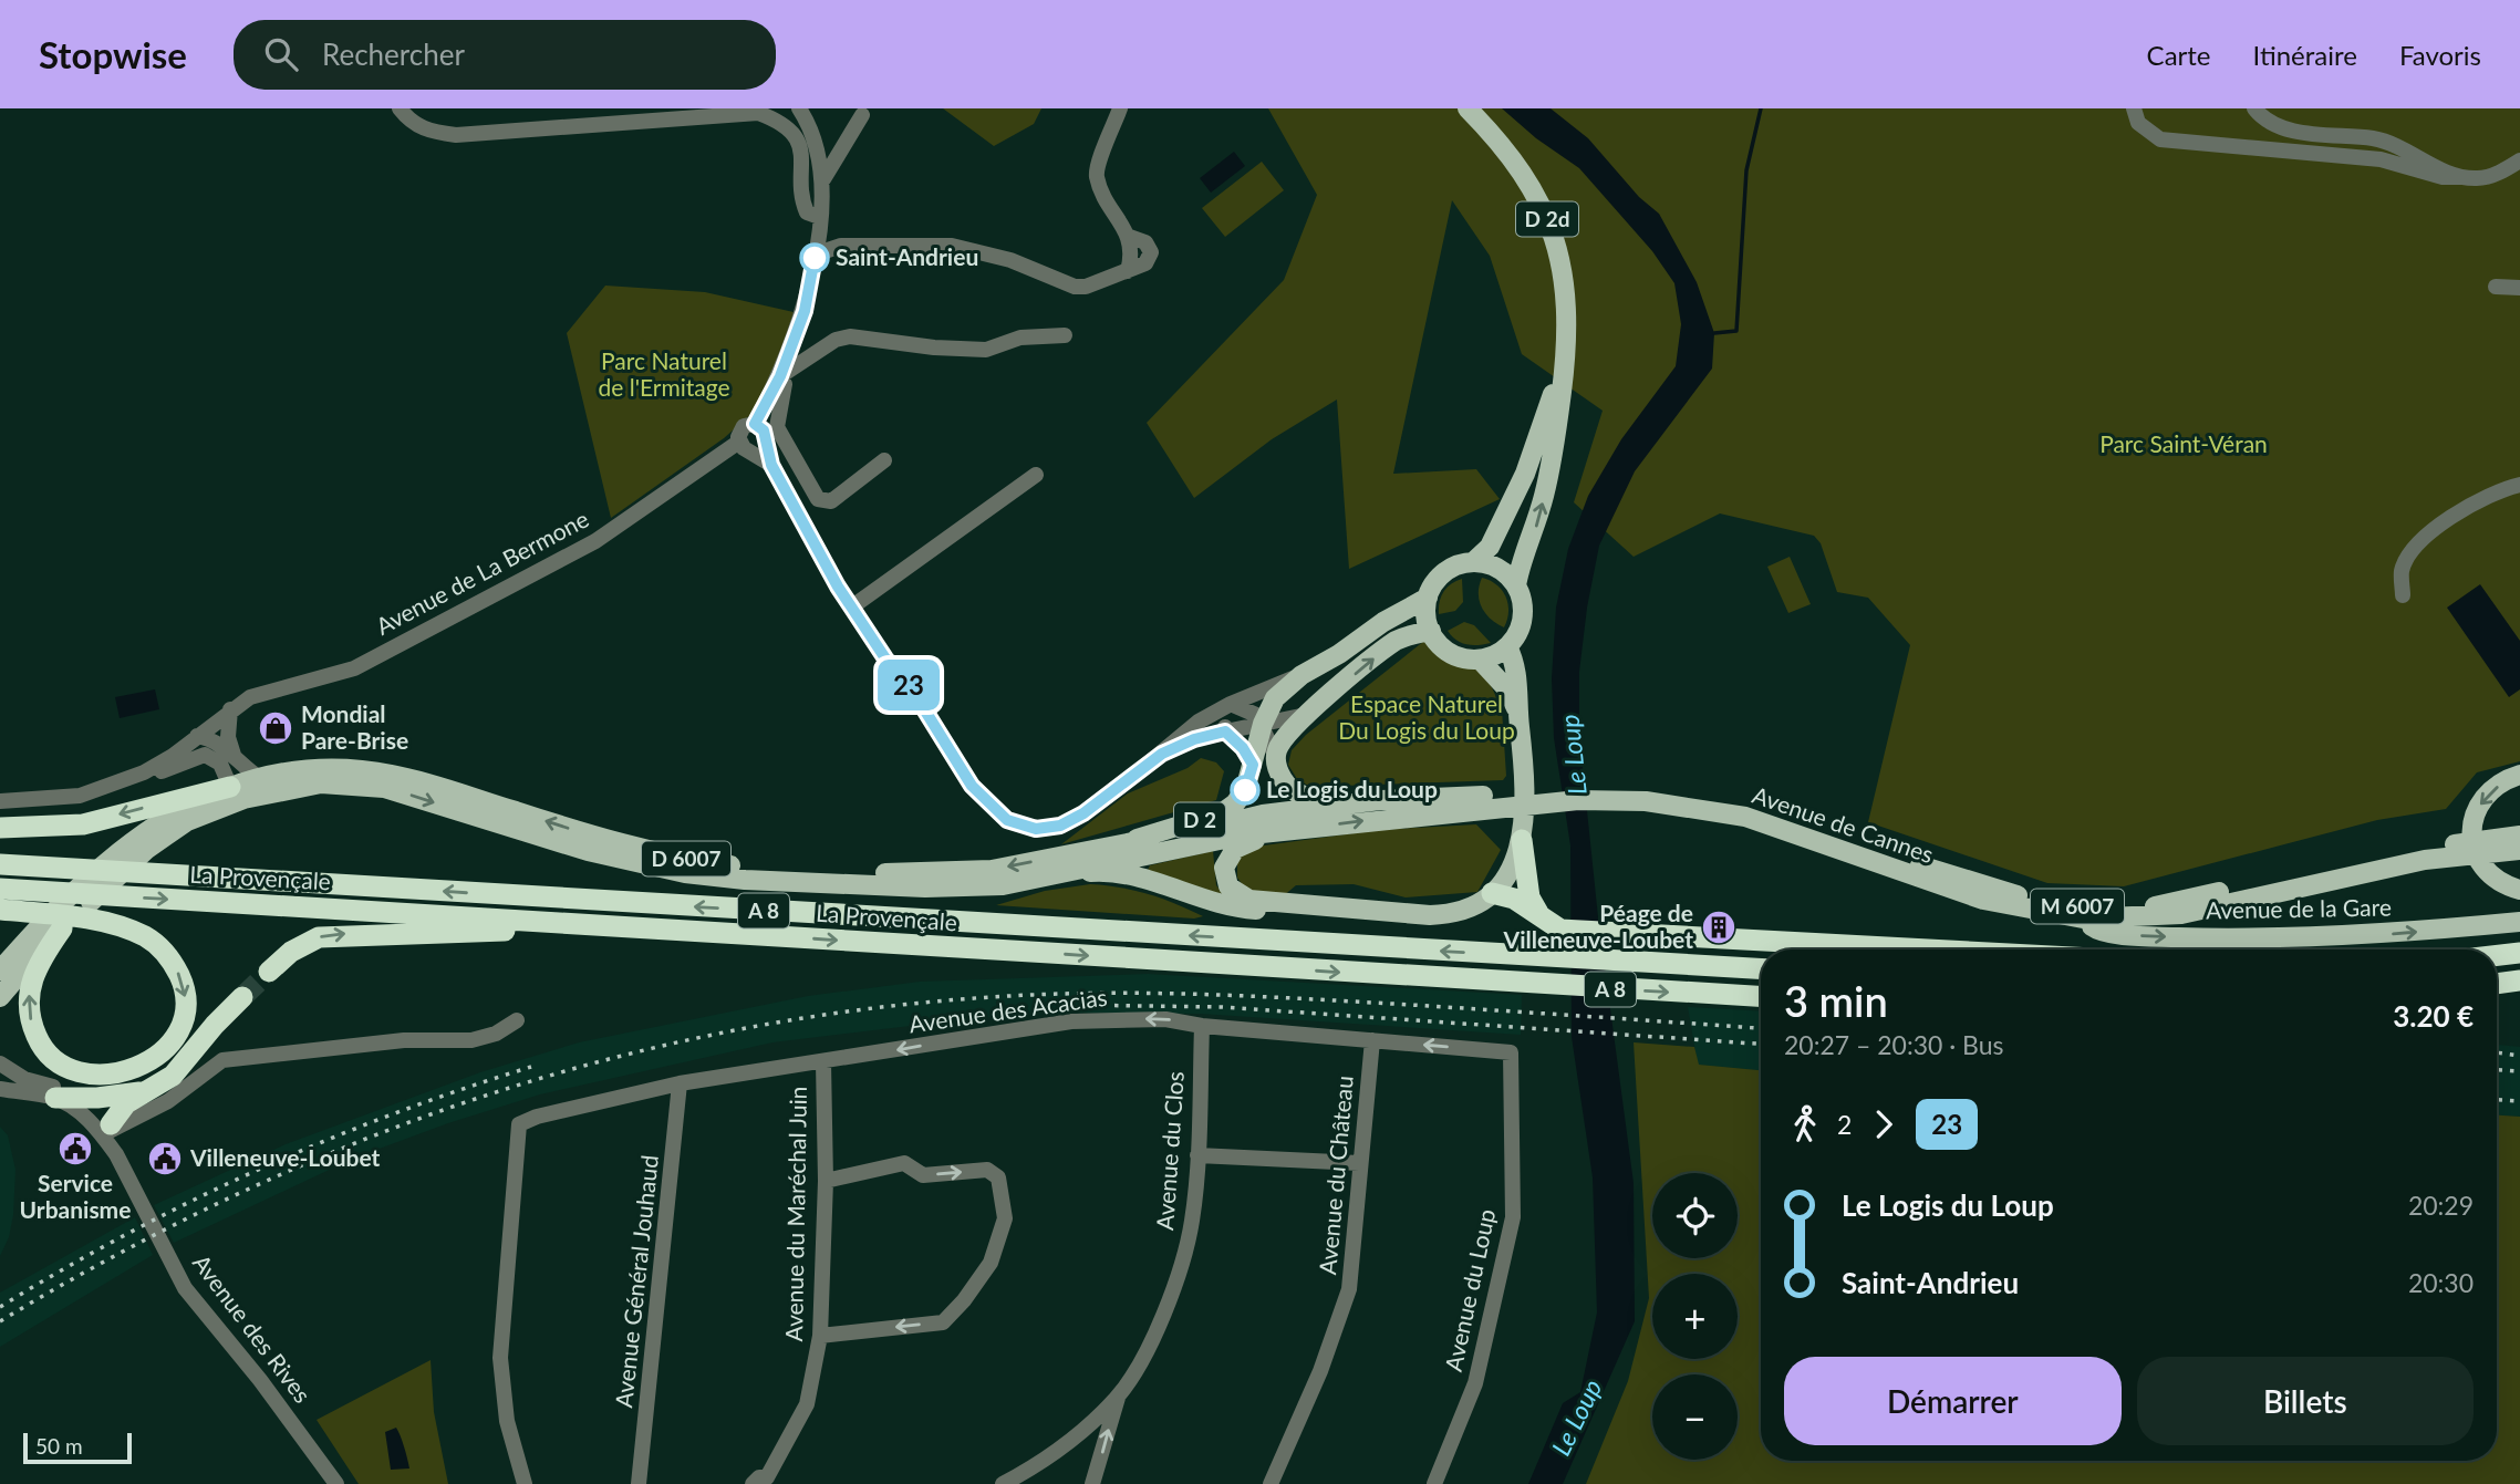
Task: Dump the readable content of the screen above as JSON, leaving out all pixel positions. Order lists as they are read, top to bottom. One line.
{"streets":{"highway":["La Provençale","A 8"],"main road":["D 2d","D 2","Avenue de Cannes","D 6007","M 6007","Avenue de la Gare"],"street":["Avenue de La Bermone","Avenue des Acacias","Avenue du Clos","Avenue du Château","Avenue du Maréchal Juin","Avenue Général Jouhaud","Avenue du Loup","Avenue des Rives"]},"crossings":[["D 2d","D 2"],["Avenue de La Bermone","D 2"],["D 2","Avenue de Cannes"],["D 2","D 6007"],["Avenue de Cannes","D 6007"],["Avenue de Cannes","Avenue de la Gare"],["Avenue des Acacias","Avenue du Clos"],["Avenue des Acacias","Avenue du Château"],["Avenue des Acacias","Avenue du Maréchal Juin"],["Avenue des Acacias","Avenue Général Jouhaud"],["Avenue des Acacias","Avenue du Loup"]],"one_way":["Avenue de la Gare","Avenue des Acacias"],"water":["Le Loup"],"parks":["Parc Naturel de l'Ermitage","Parc Saint-Véran","Espace Naturel Du Logis du Loup"],"places":{"other":["Saint-Andrieu","Le Logis du Loup"],"shop":["Mondial Pare-Brise"],"building":["Péage de Villeneuve-Loubet"],"public building":["Service Urbanisme","Villeneuve-Loubet"]},"lines":["bus line 23"],"scale_bar":"50 m","page":{"header":"Stopwise","search":"Rechercher","nav":["Carte","Itinéraire","Favoris"],"on_map":"23","heading":["3 min","20:27 – 20:30 · Bus","3.20 €"],"legs":["2","23"],"list":[{"name":"Le Logis du Loup","value":"20:29"},{"name":"Saint-Andrieu","value":"20:30"}],"map_buttons":["+","−"],"buttons":["Démarrer","Billets"],"scale":"50 m"}}
